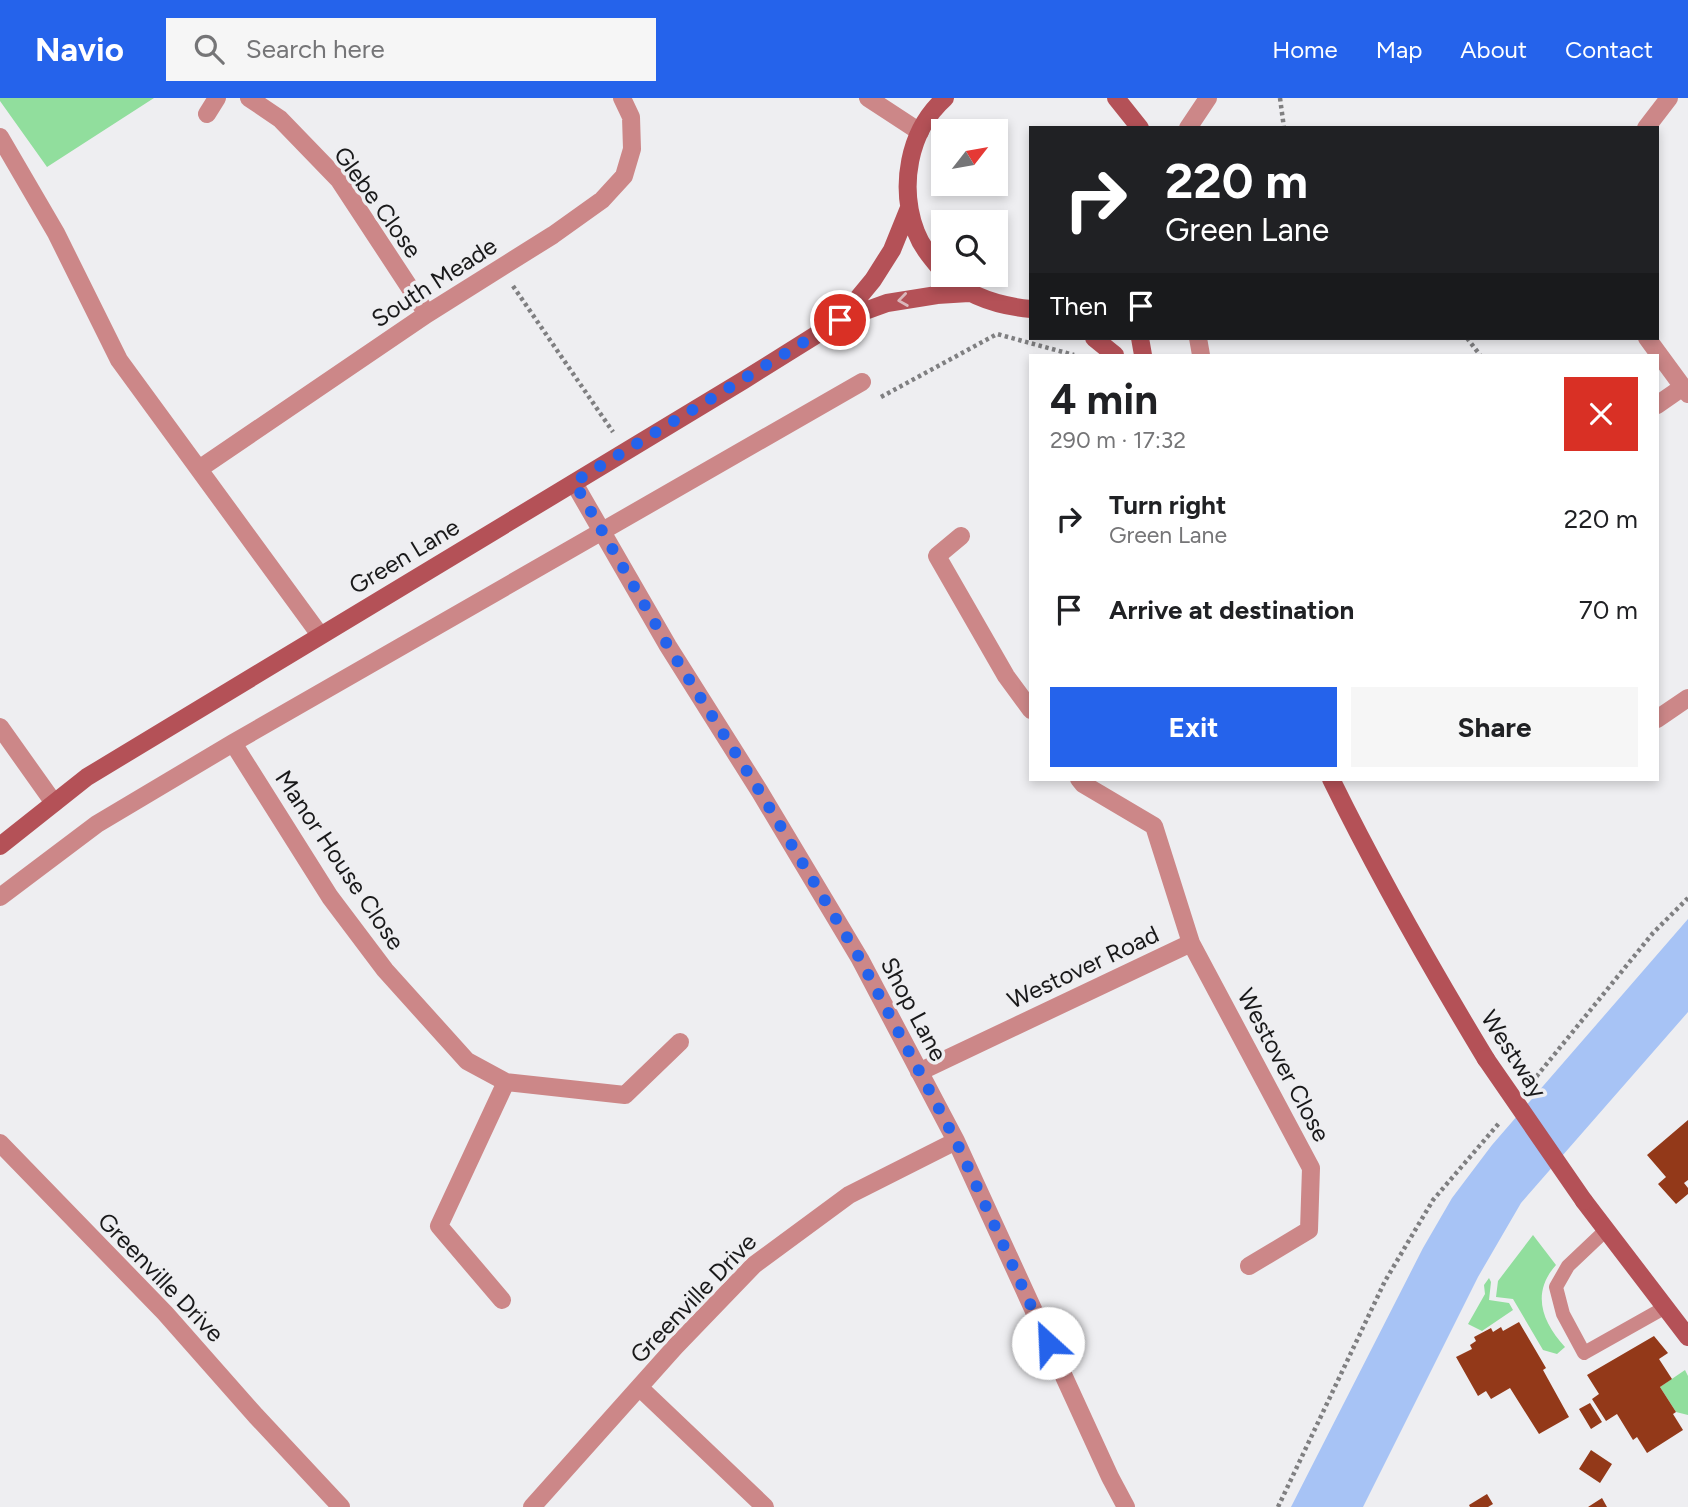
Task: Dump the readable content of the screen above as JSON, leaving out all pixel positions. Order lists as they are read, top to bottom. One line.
{"streets":{"main road":["Green Lane","Westway"],"street":["Glebe Close","South Meade","Manor House Close","Westover Road","Shop Lane","Westover Close","Greenville Drive"]},"crossings":[["Glebe Close","South Meade"],["Green Lane","Shop Lane"],["Westover Road","Shop Lane"],["Westover Road","Westover Close"],["Shop Lane","Greenville Drive"]],"north":"top right","page":{"header":"Navio","search":"Search here","nav":["Home","Map","About","Contact"],"turn":["220 m","Green Lane"],"then":"Then","heading":["4 min","290 m · 17:32"],"list":[{"name":"Turn right","note":"Green Lane","value":"220 m"},{"name":"Arrive at destination","value":"70 m"}],"buttons":["Exit","Share"]}}
